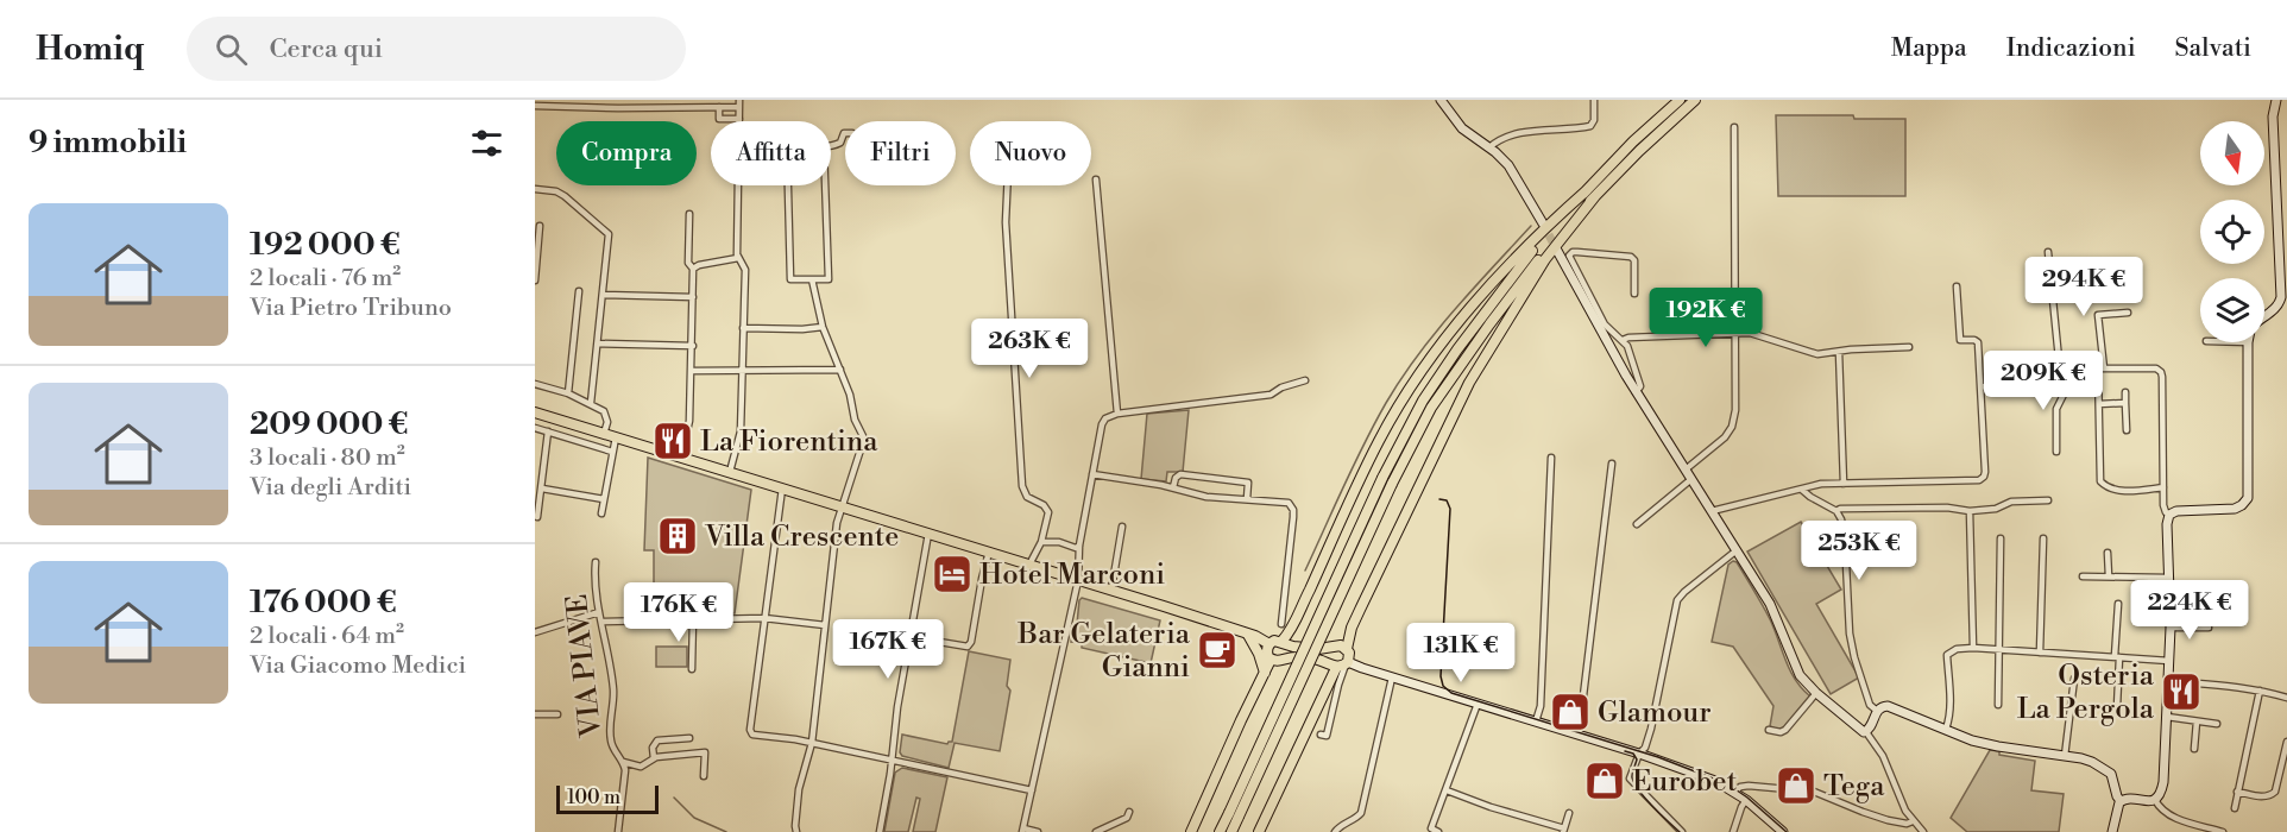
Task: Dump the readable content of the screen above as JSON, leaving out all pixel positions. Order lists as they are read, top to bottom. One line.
{"streets":{"street":["VIA PIAVE"]},"places":{"restaurant":["La Fiorentina","Osteria La Pergola"],"building":["Villa Crescente"],"hotel":["Hotel Marconi"],"cafe":["Bar Gelateria Gianni"],"shop":["Glamour","Eurobet","Tega"]},"scale_bar":"100 m","north":"bottom","page":{"header":"Homiq","search":"Cerca qui","nav":["Mappa","Indicazioni","Salvati"],"heading":"9 immobili","chip":["Compra","Affitta","Filtri","Nuovo"],"list":[{"name":"192 000 €","note":"2 locali · 76 m² · Via Pietro Tribuno"},{"name":"209 000 €","note":"3 locali · 80 m² · Via degli Arditi"},{"name":"176 000 €","note":"2 locali · 64 m² · Via Giacomo Medici"}],"price":["294K €","192K €","263K €","209K €","253K €","224K €","176K €","167K €","131K €"],"scale":"100 m"}}
